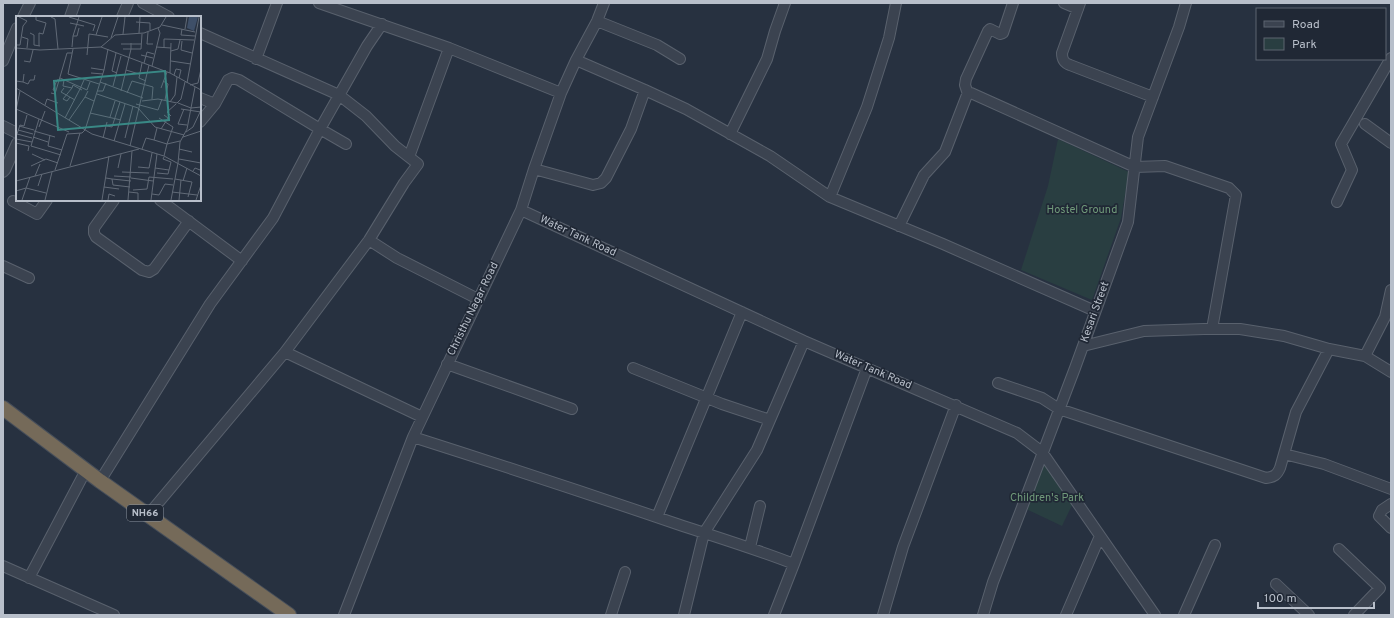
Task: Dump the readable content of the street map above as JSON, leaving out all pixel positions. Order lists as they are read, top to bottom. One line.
{"streets":{"highway":["NH66"],"street":["Water Tank Road","Christhu Nagar Road","Kesari Street"]},"crossings":[["Water Tank Road","Christhu Nagar Road"],["Water Tank Road","Kesari Street"]],"parks":["Hostel Ground","Children's Park"],"legend":["Road","Park"],"scale_bar":"100 m"}
